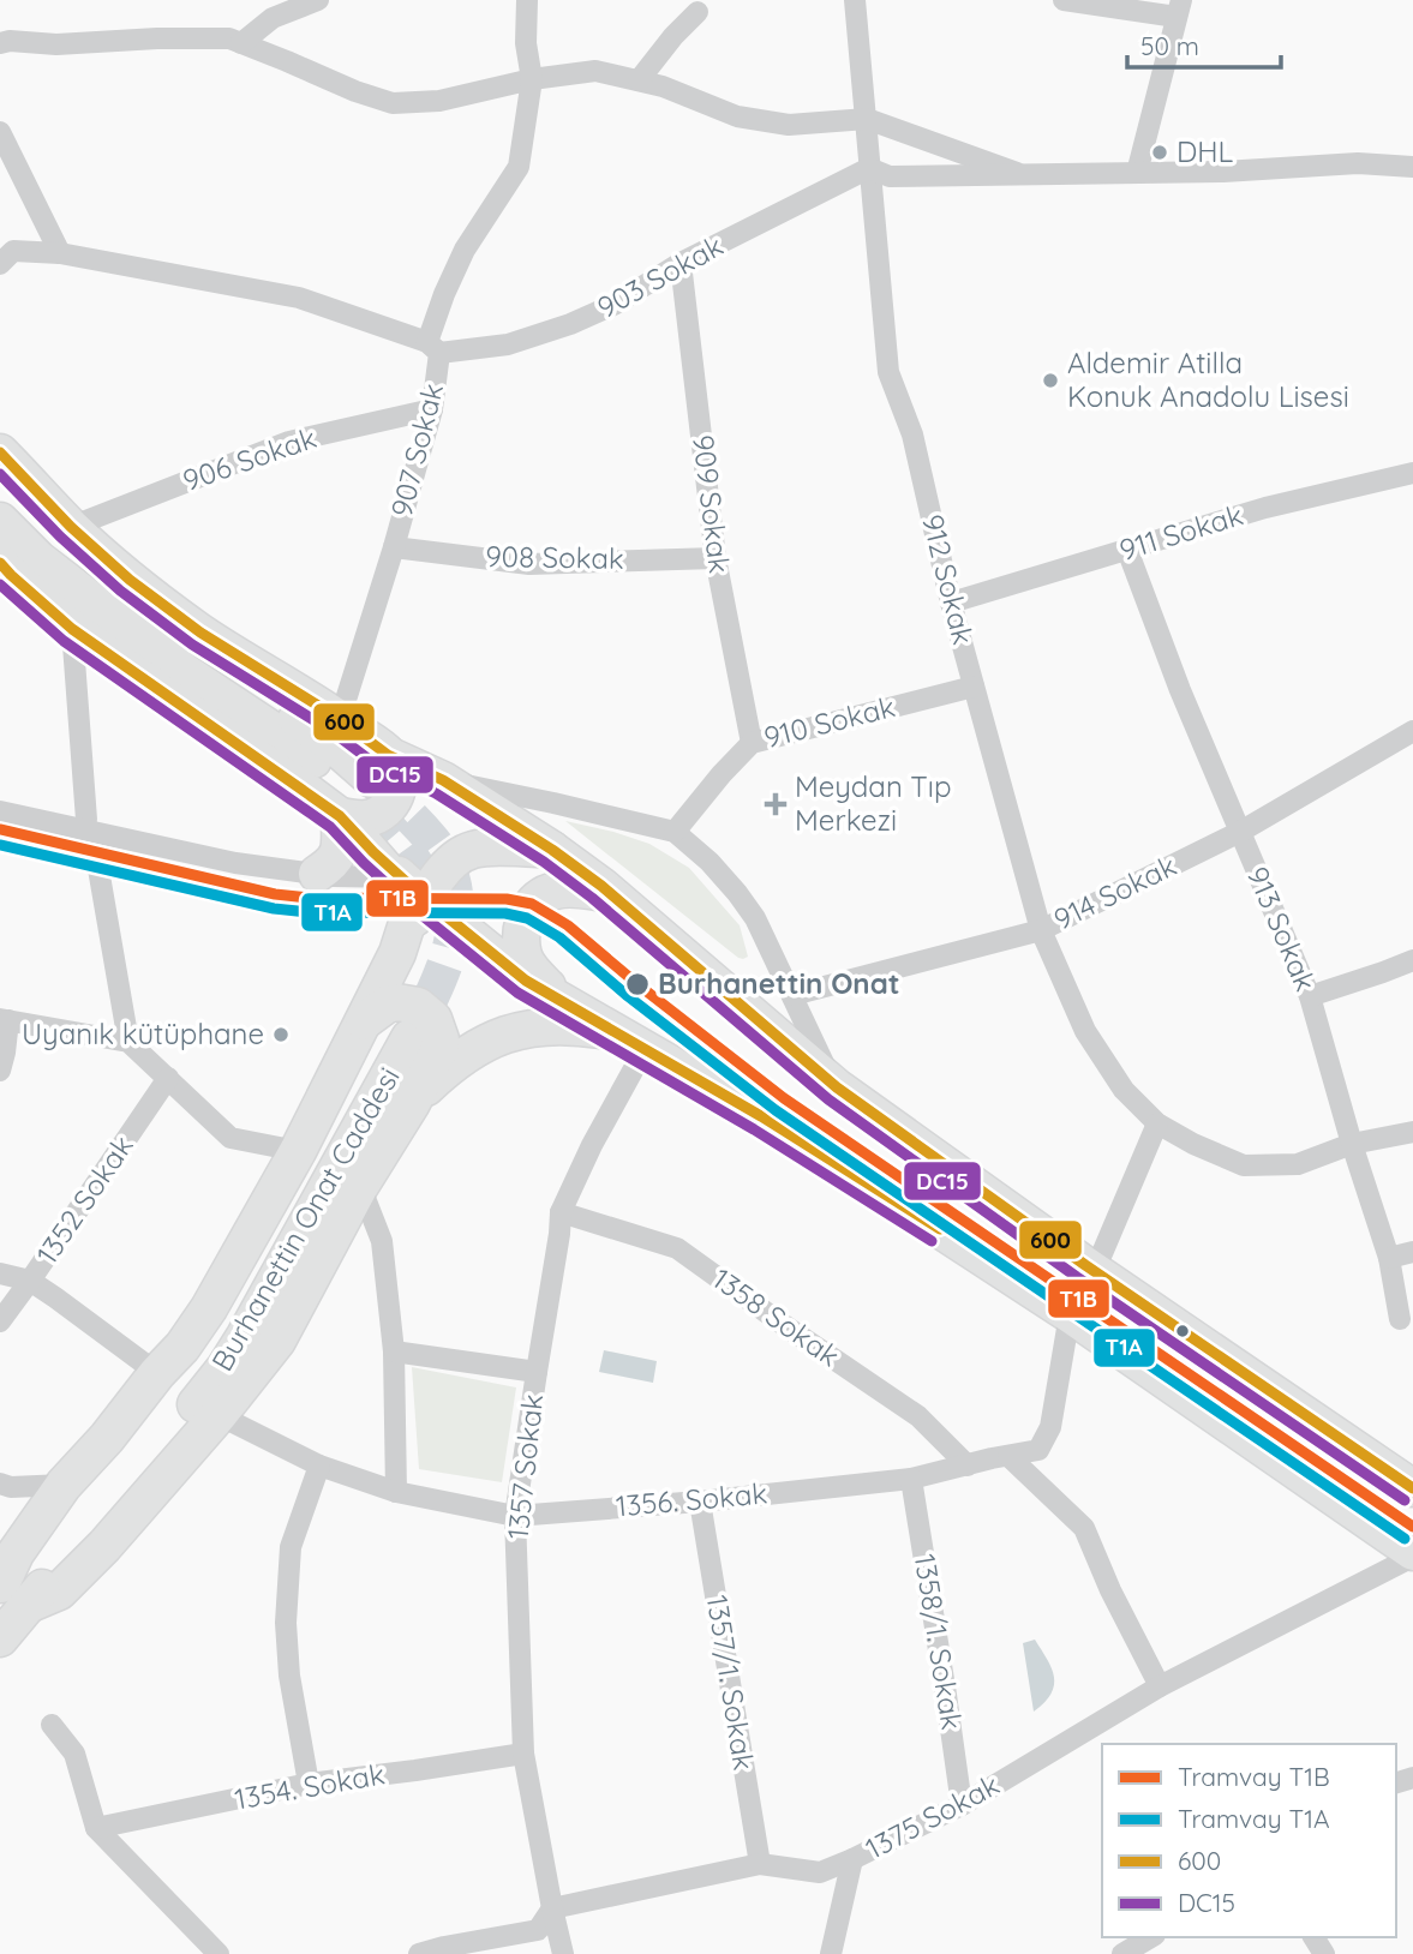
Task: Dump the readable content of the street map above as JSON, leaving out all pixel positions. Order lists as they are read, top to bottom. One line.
{"streets":{"main road":["Burhanettin Onat Caddesi"],"street":["903 Sokak","907 Sokak","906 Sokak","909 Sokak","911 Sokak","908 Sokak","912 Sokak","910 Sokak","914 Sokak","913 Sokak","1352 Sokak","1358 Sokak","1357 Sokak","1356. Sokak","1358/1. Sokak","1357/1. Sokak","1354. Sokak","1375 Sokak"]},"crossings":[["903 Sokak","907 Sokak"],["903 Sokak","909 Sokak"],["903 Sokak","912 Sokak"],["907 Sokak","906 Sokak"],["907 Sokak","908 Sokak"],["909 Sokak","908 Sokak"],["909 Sokak","910 Sokak"],["911 Sokak","912 Sokak"],["911 Sokak","913 Sokak"],["912 Sokak","910 Sokak"],["912 Sokak","914 Sokak"],["912 Sokak","913 Sokak"],["914 Sokak","913 Sokak"],["Burhanettin Onat Caddesi","1356. Sokak"],["1358 Sokak","1357 Sokak"],["1358 Sokak","1356. Sokak"],["1357 Sokak","1356. Sokak"],["1357 Sokak","1354. Sokak"],["1357 Sokak","1375 Sokak"],["1356. Sokak","1358/1. Sokak"],["1356. Sokak","1357/1. Sokak"],["1358/1. Sokak","1375 Sokak"],["1357/1. Sokak","1375 Sokak"]],"places":{"other":["DHL","Aldemir Atilla Konuk Anadolu Lisesi","Burhanettin Onat","Uyanık kütüphane"],"health":["Meydan Tıp Merkezi"]},"lines":["transit line 600","transit line DC15","tram line T1B","tram line T1A"],"legend":["Tramvay T1B","Tramvay T1A","600","DC15"],"scale_bar":"50 m"}
